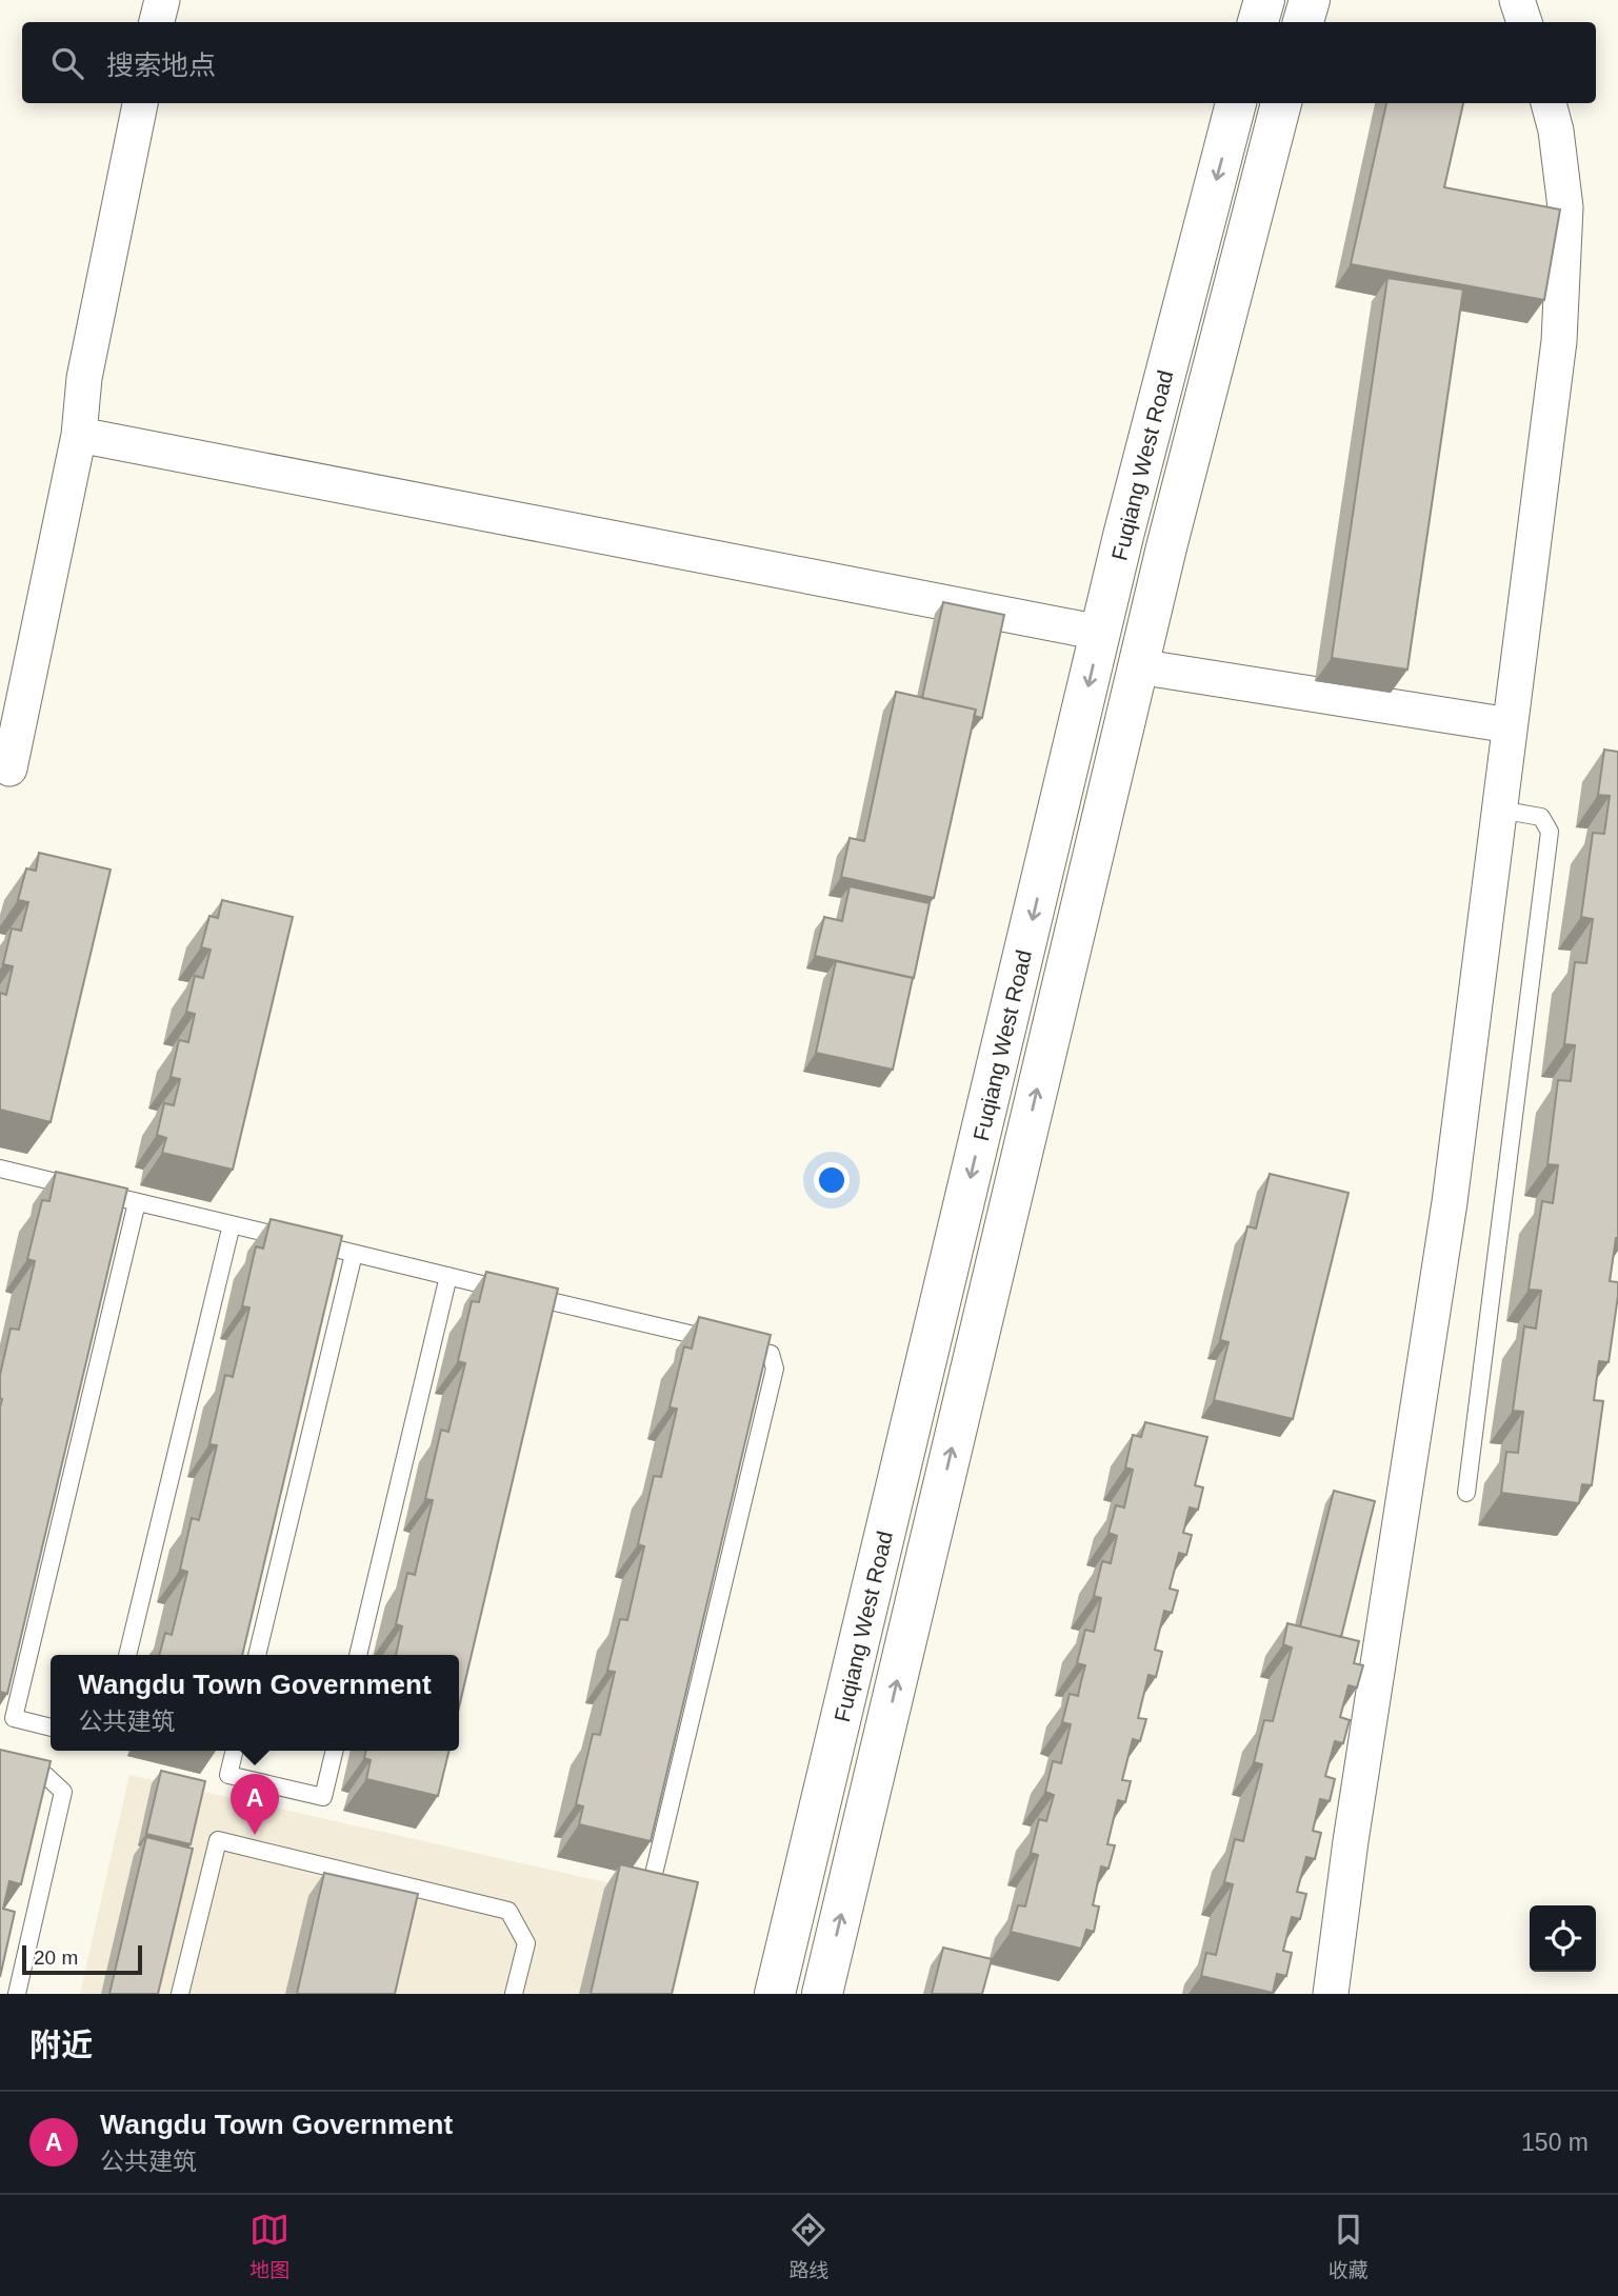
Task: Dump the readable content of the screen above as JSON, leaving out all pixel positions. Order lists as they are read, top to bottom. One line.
{"streets":{"main road":["Fuqiang West Road"]},"scale_bar":"20 m","page":{"search":"搜索地点","popup":["Wangdu Town Government","公共建筑"],"pins":"A","scale":"20 m","heading":"附近","list":[{"mark":"A","name":"Wangdu Town Government","note":"公共建筑","value":"150 m"}],"nav":["地图","路线","收藏"]}}
